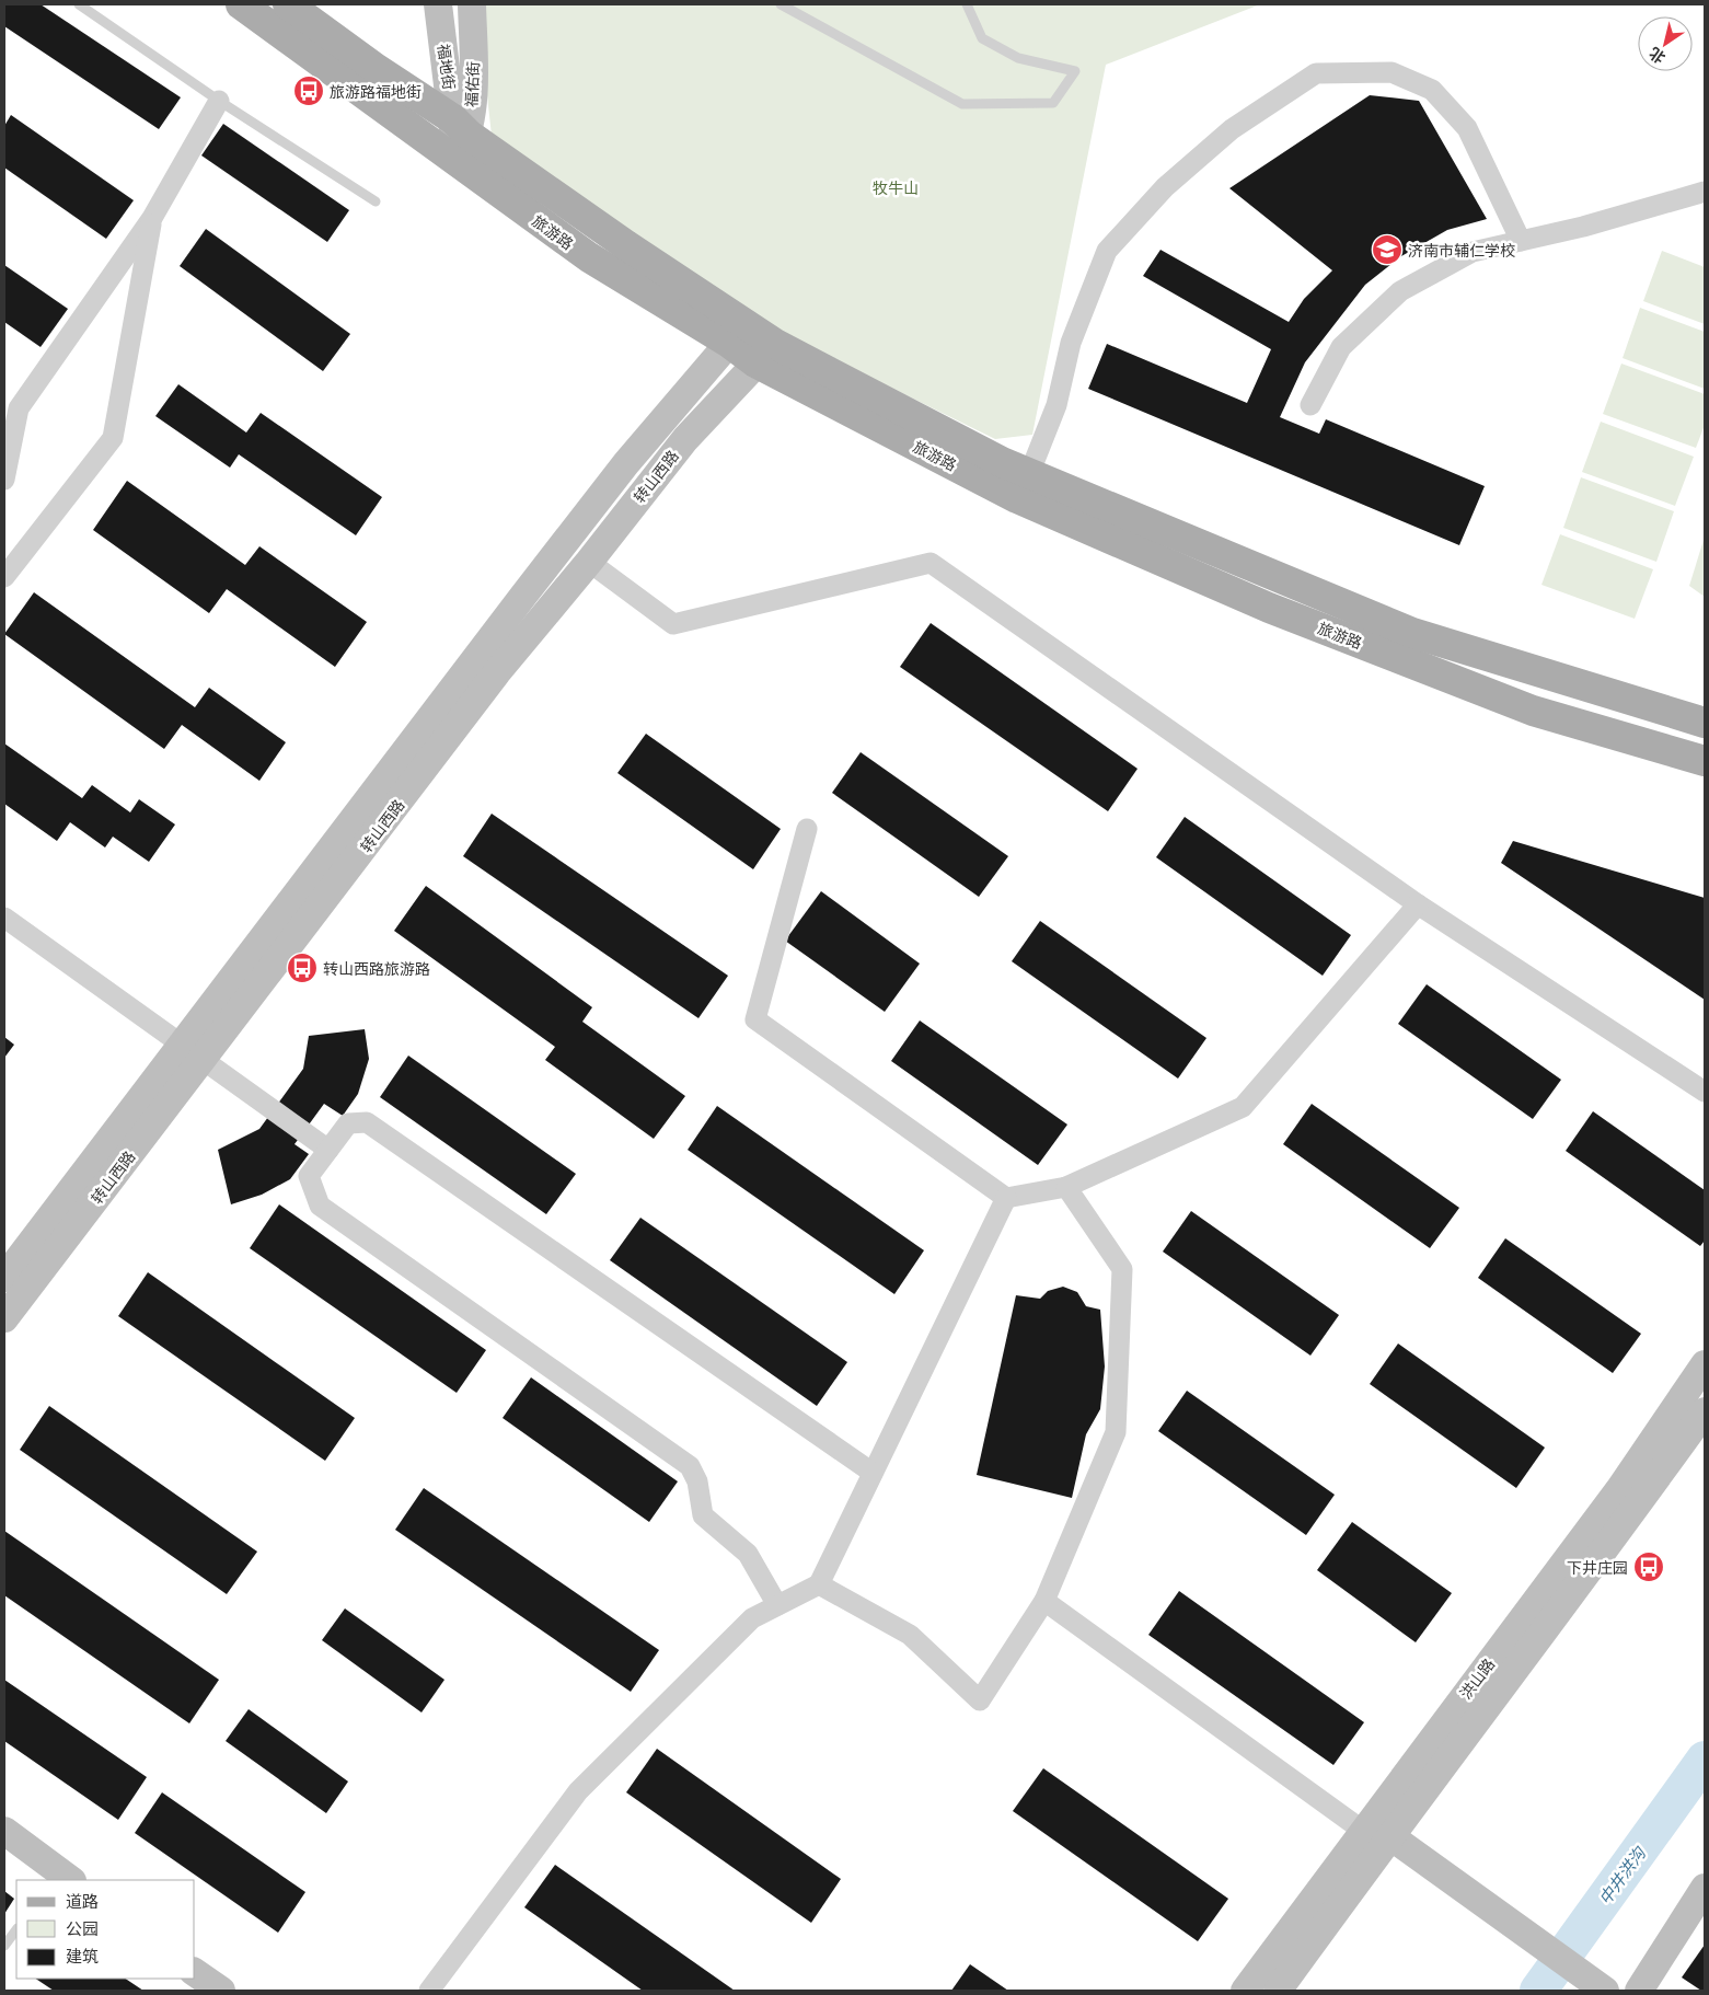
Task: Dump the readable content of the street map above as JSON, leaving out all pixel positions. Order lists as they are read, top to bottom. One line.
{"streets":{"main road":["福地街","福佑街","旅游路","转山西路","洪山路"]},"crossings":[["福地街","福佑街"],["福地街","旅游路"],["福佑街","旅游路"],["旅游路","转山西路"]],"water":["中井洪沟"],"parks":["牧牛山"],"places":{"bus stop":["旅游路福地街","转山西路旅游路","下井庄园"],"school or university":["济南市辅仁学校"]},"legend":["道路","公园","建筑"],"north":"bottom left"}
